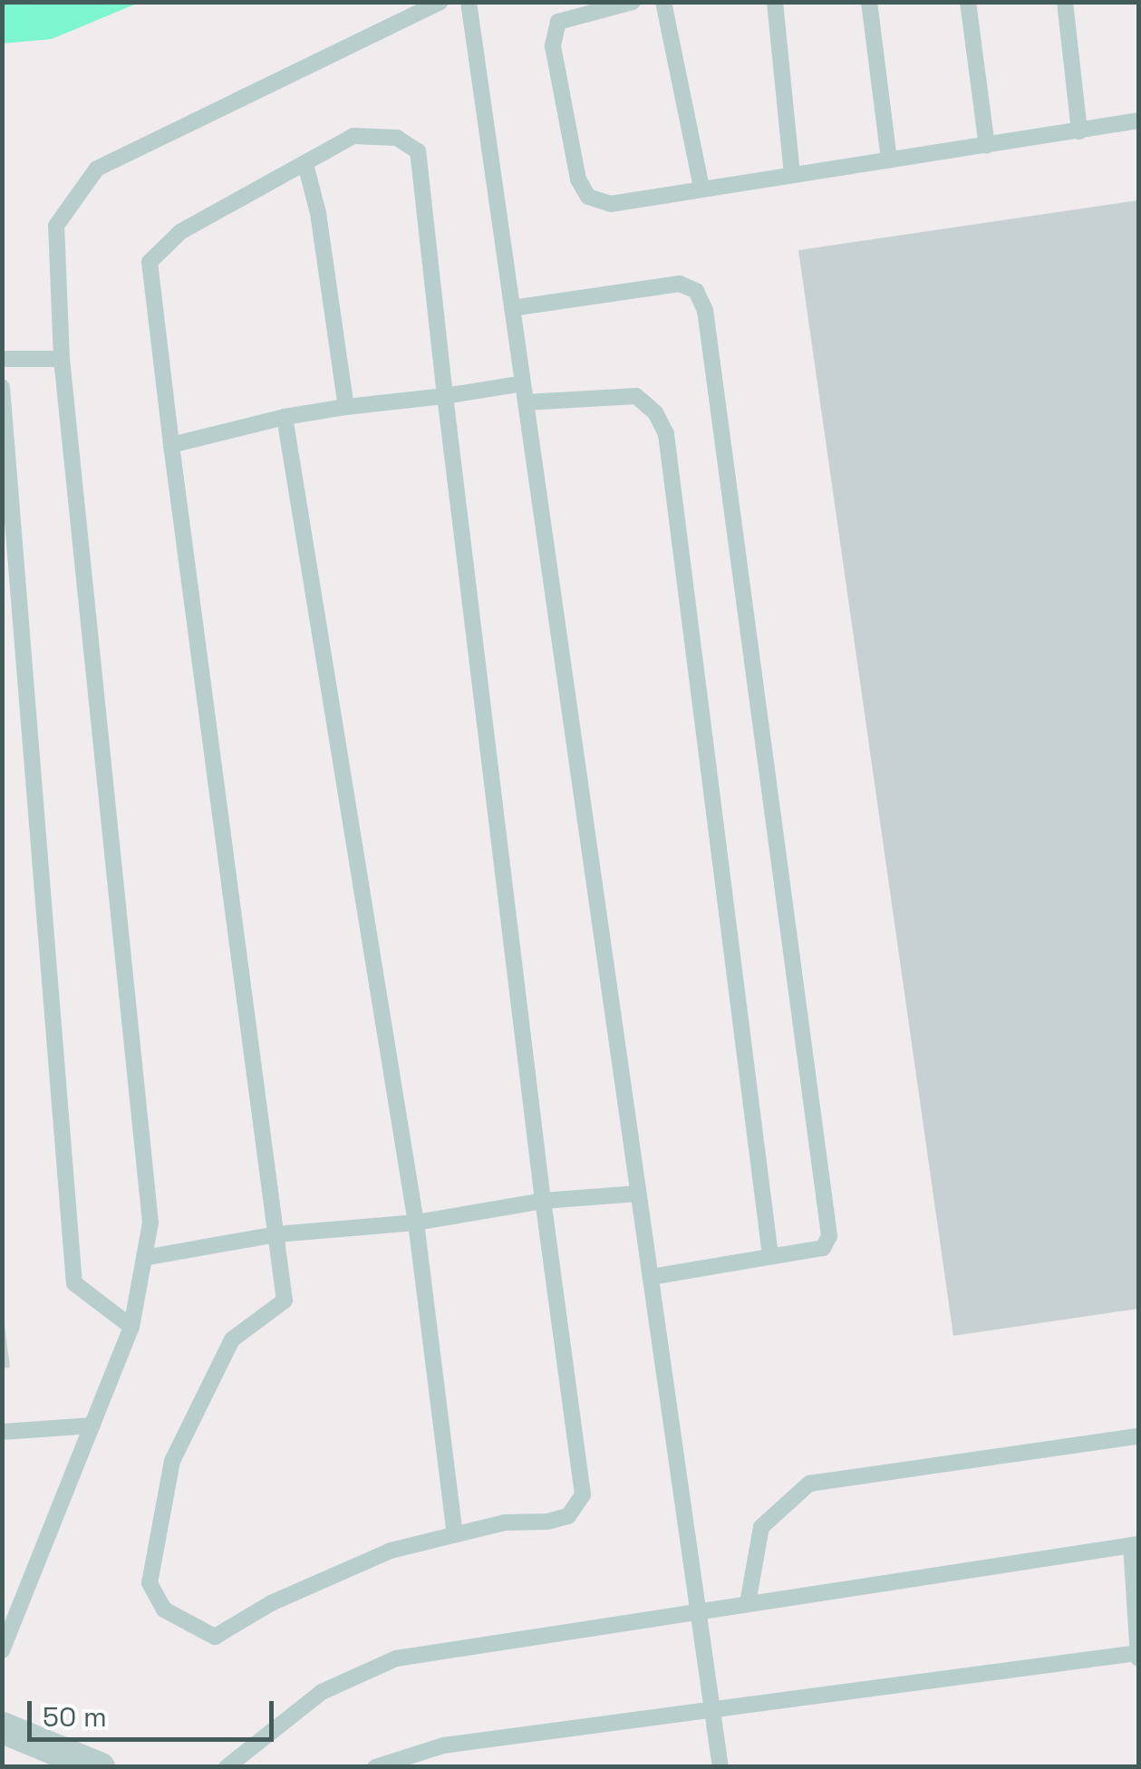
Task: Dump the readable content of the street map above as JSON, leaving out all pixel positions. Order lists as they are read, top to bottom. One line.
{"scale_bar":"50 m"}
